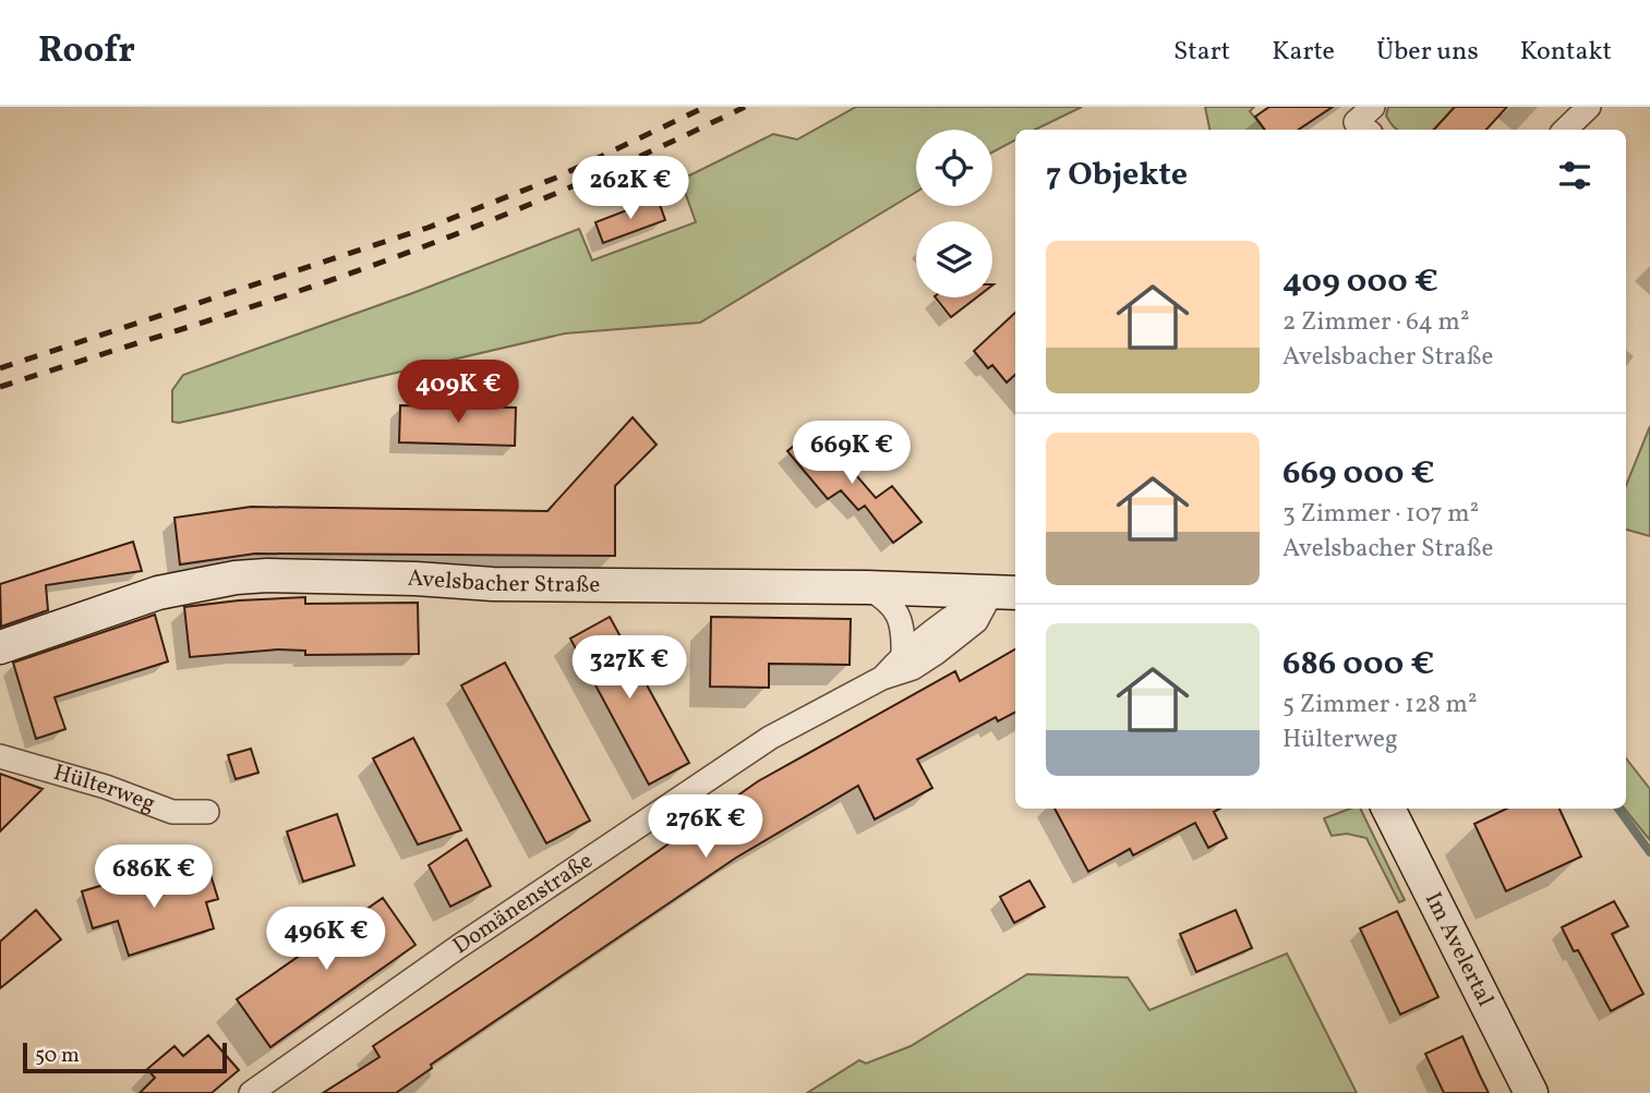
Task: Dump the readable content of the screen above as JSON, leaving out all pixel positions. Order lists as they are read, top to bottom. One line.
{"streets":{"main road":["Avelsbacher Straße","Im Avelertal"],"street":["Hülterweg","Domänenstraße"]},"crossings":[["Avelsbacher Straße","Domänenstraße"]],"scale_bar":"50 m","page":{"header":"Roofr","nav":["Start","Karte","Über uns","Kontakt"],"heading":"7 Objekte","price":["262K €","409K €","669K €","327K €","276K €","686K €","496K €"],"list":[{"name":"409 000 €","note":"2 Zimmer · 64 m² · Avelsbacher Straße"},{"name":"669 000 €","note":"3 Zimmer · 107 m² · Avelsbacher Straße"},{"name":"686 000 €","note":"5 Zimmer · 128 m² · Hülterweg"}],"scale":"50 m"}}
